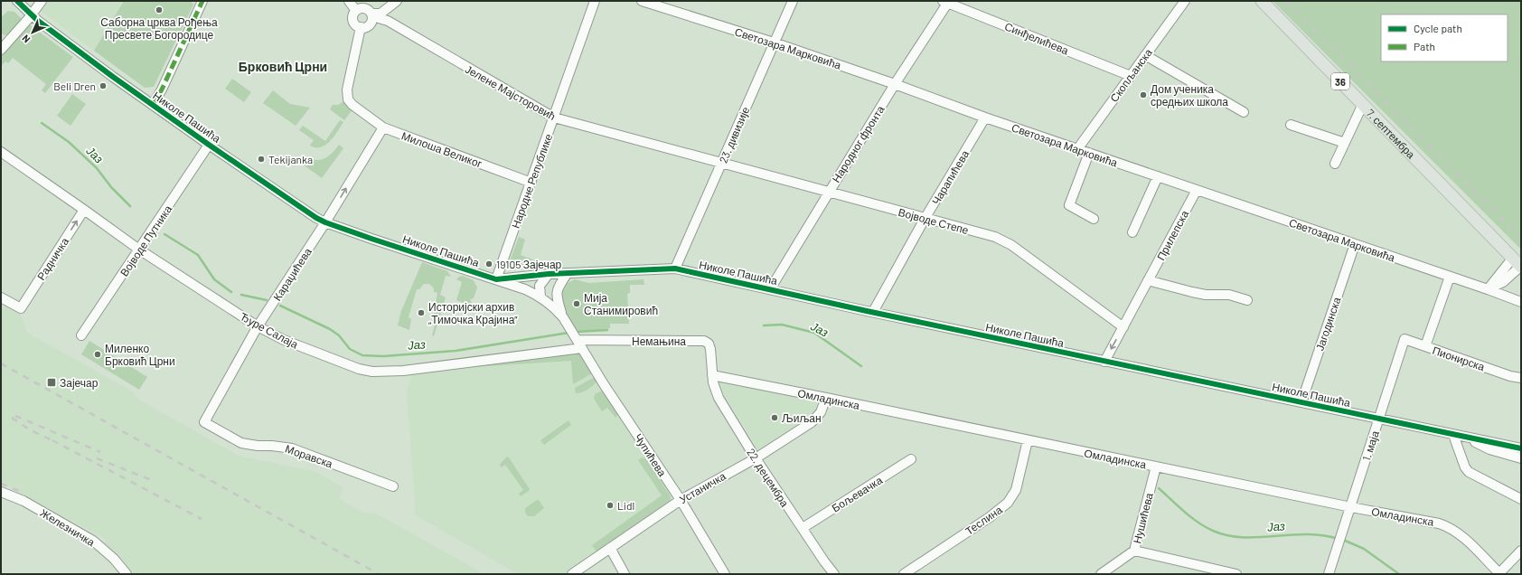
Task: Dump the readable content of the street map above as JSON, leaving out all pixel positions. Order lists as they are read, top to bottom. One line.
{"streets":{"main road":["36","7. септембра"],"street":["Синђелићева","Светозара Марковића","Скопљанска","Јелене Мајсторовић","Николе Пашића","23. дивизије","Народног фронта","Милоша Великог","Чарапићева","Народне Републике","Војводе Степе","Прилепска","Војводе Путника","Радничка","Караџићева","Јагодинска","Ђуре Салаја","Немањина","Пионирска","Омладинска","1. маја","Чупићева","Моравска","22. децембра","Устаничка","Бољевачка","Нушићева","Теслина","Железничка"]},"crossings":[["Синђелићева","Скопљанска"],["Синђелићева","Народног фронта"],["Светозара Марковића","Скопљанска"],["Светозара Марковића","23. дивизије"],["Светозара Марковића","Народног фронта"],["Светозара Марковића","Чарапићева"],["Светозара Марковића","Прилепска"],["Светозара Марковића","Јагодинска"],["Светозара Марковића","Пионирска"],["Јелене Мајсторовић","23. дивизије"],["Јелене Мајсторовић","Милоша Великог"],["Јелене Мајсторовић","Народне Републике"],["Јелене Мајсторовић","Војводе Степе"],["Николе Пашића","23. дивизије"],["Николе Пашића","Народног фронта"],["Николе Пашића","Чарапићева"],["Николе Пашића","Народне Републике"],["Николе Пашића","Прилепска"],["Николе Пашића","Војводе Путника"],["Николе Пашића","Караџићева"],["Николе Пашића","Јагодинска"],["Николе Пашића","1. маја"],["23. дивизије","Војводе Степе"],["Народног фронта","Војводе Степе"],["Милоша Великог","Народне Републике"],["Милоша Великог","Караџићева"],["Чарапићева","Војводе Степе"],["Војводе Степе","Прилепска"],["Војводе Путника","Ђуре Салаја"],["Радничка","Ђуре Салаја"],["Караџићева","Ђуре Салаја"],["Караџићева","Моравска"],["Ђуре Салаја","Немањина"],["Ђуре Салаја","Чупићева"],["Немањина","Омладинска"],["Немањина","Чупићева"],["Немањина","22. децембра"],["Пионирска","1. маја"],["Омладинска","1. маја"],["Омладинска","22. децембра"],["Омладинска","Устаничка"],["Омладинска","Нушићева"],["Омладинска","Теслина"],["Чупићева","Устаничка"],["22. децембра","Устаничка"],["22. децембра","Бољевачка"]],"one_way":["Радничка"],"districts":["Брковић Црни"],"water":["Јаз"],"places":{"other":["Саборна црква Рођења Пресвете Богородице","Beli Dren","Дом ученика средњих школа","Tekijanka","19105 Зајечар","Мија Станимировић","Историјски архив „Тимочка Крајина”","Миленко Брковић Црни","Љиљан","Lidl"],"transit":["Зајечар"]},"legend":["Cycle path","Path"],"north":"bottom left"}
